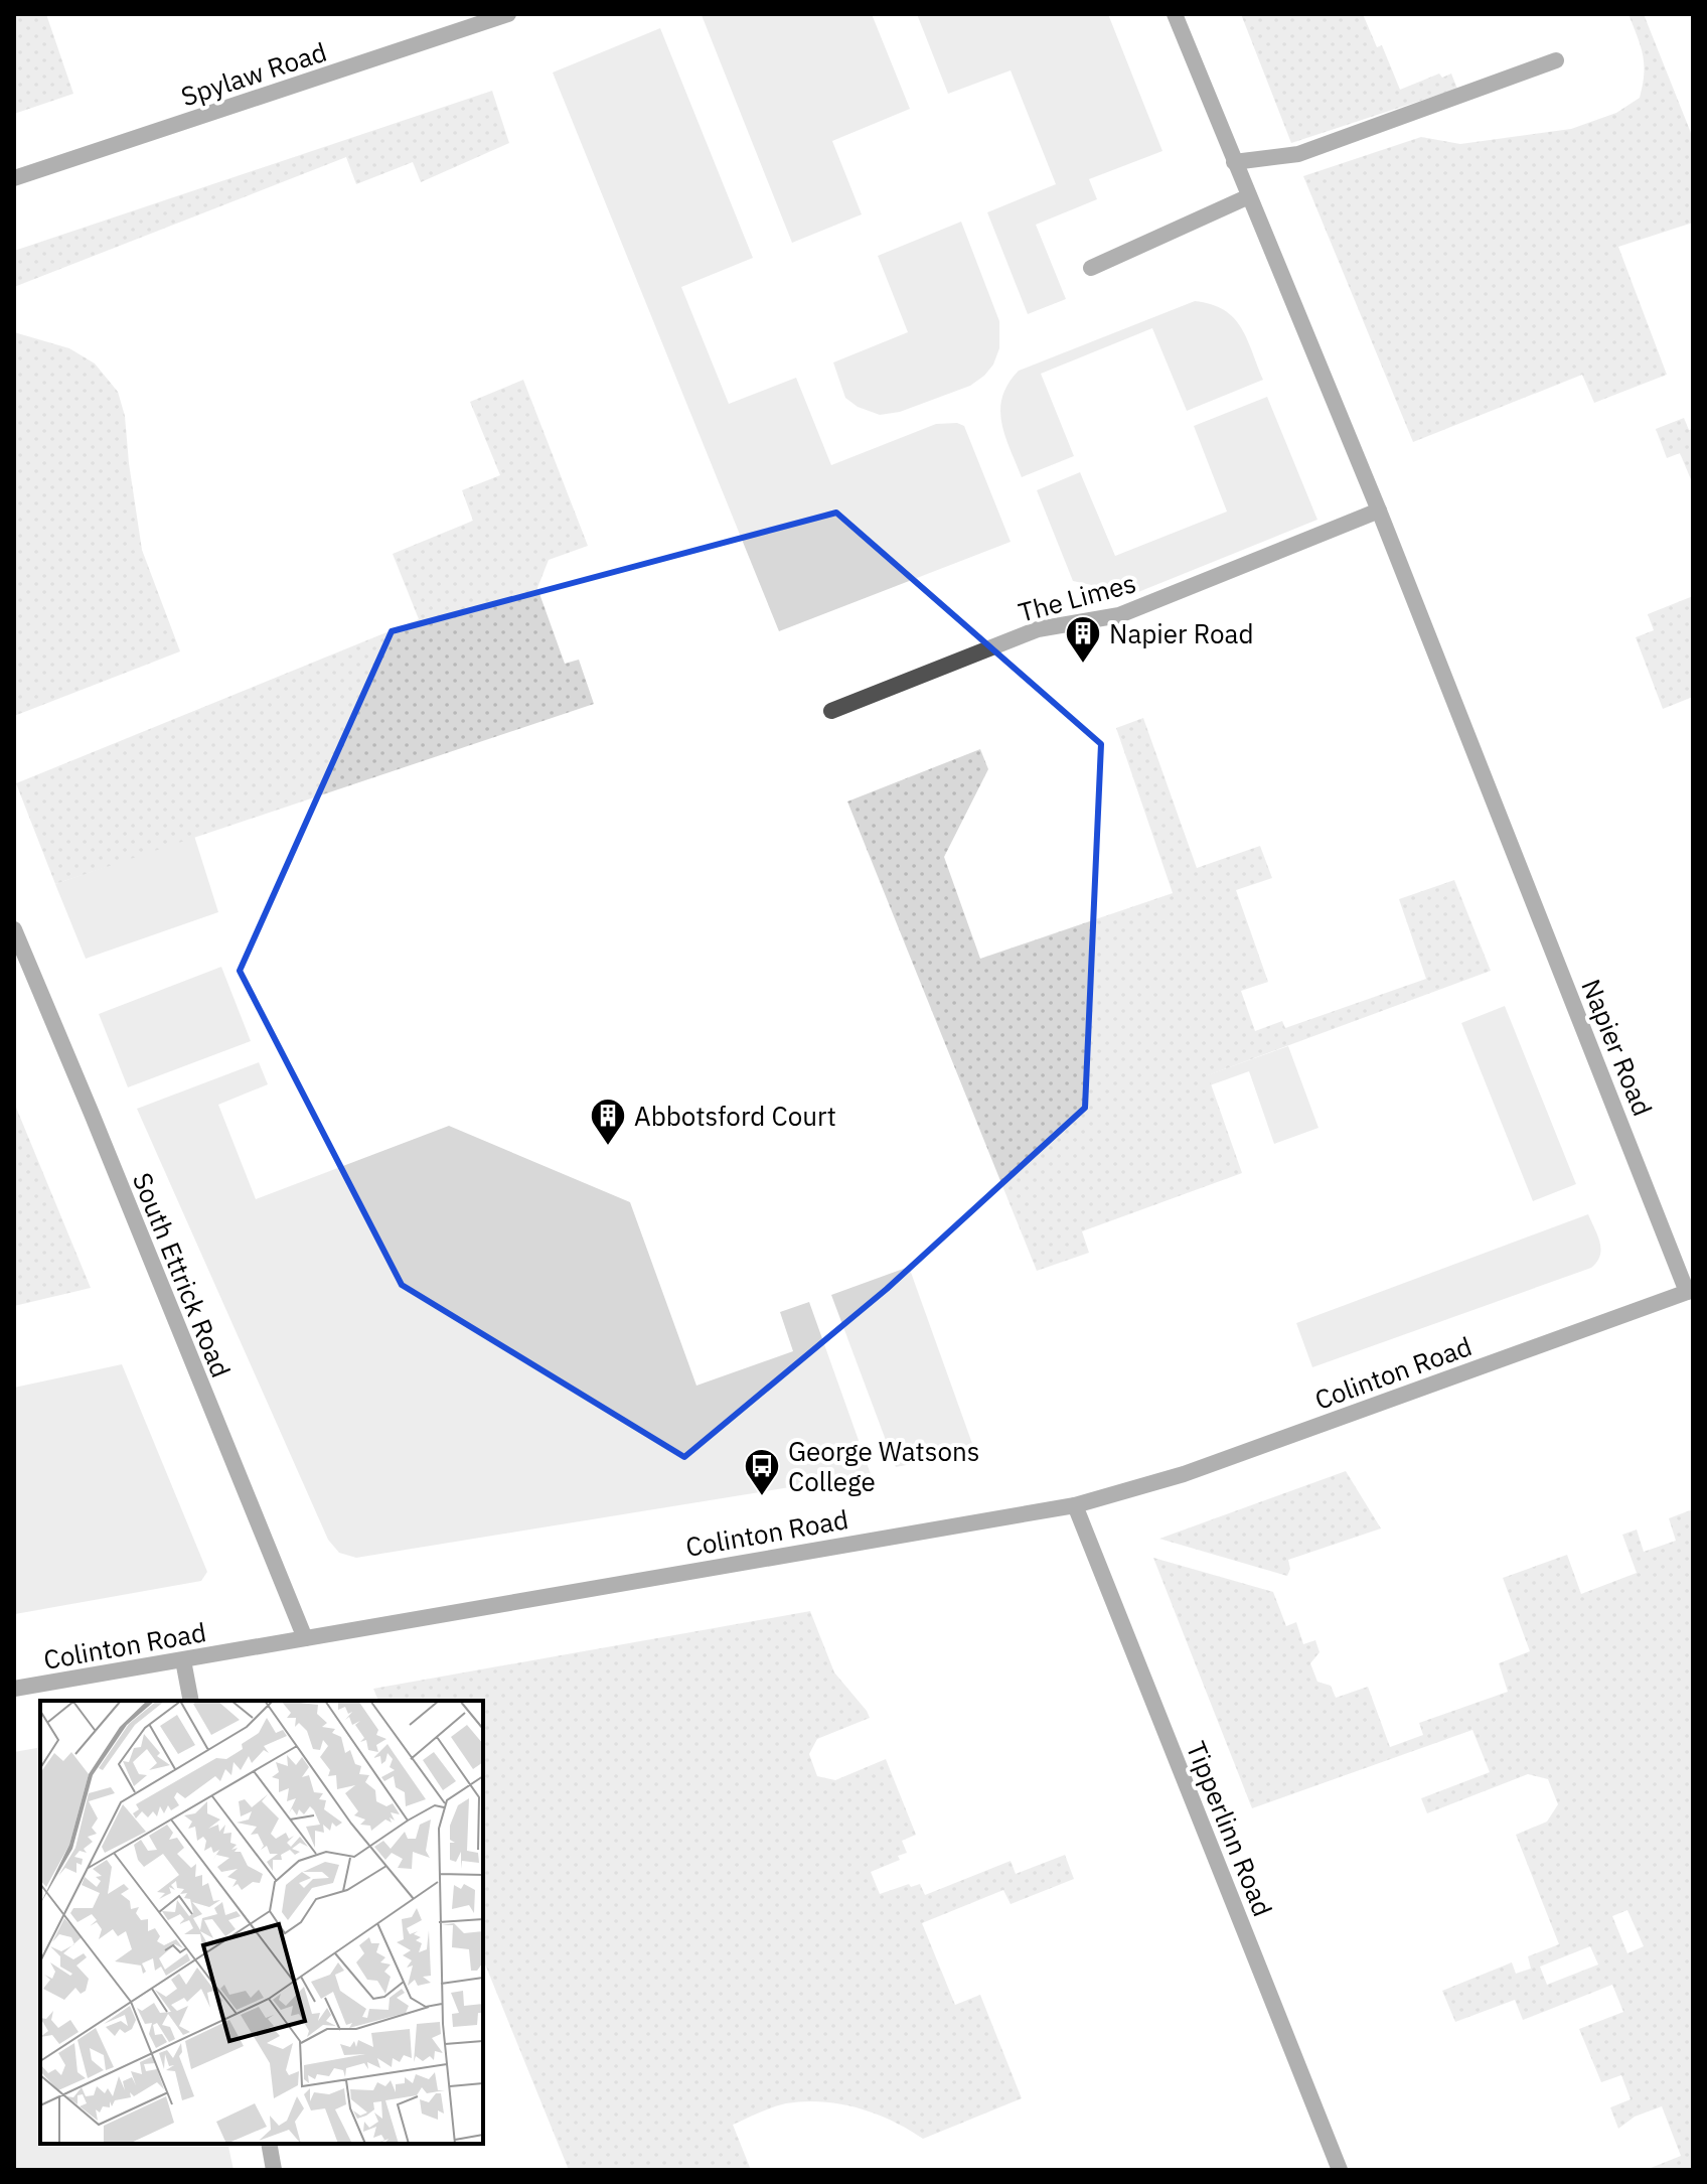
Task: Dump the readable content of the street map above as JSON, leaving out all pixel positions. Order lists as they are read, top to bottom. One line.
{"streets":{"street":["Spylaw Road","The Limes","Napier Road","South Ettrick Road","Colinton Road","Tipperlinn Road"]},"crossings":[["The Limes","Napier Road"],["Napier Road","Colinton Road"],["South Ettrick Road","Colinton Road"],["Colinton Road","Tipperlinn Road"]],"places":{"building":["Napier Road","Abbotsford Court"],"bus stop":["George Watsons College"]}}
